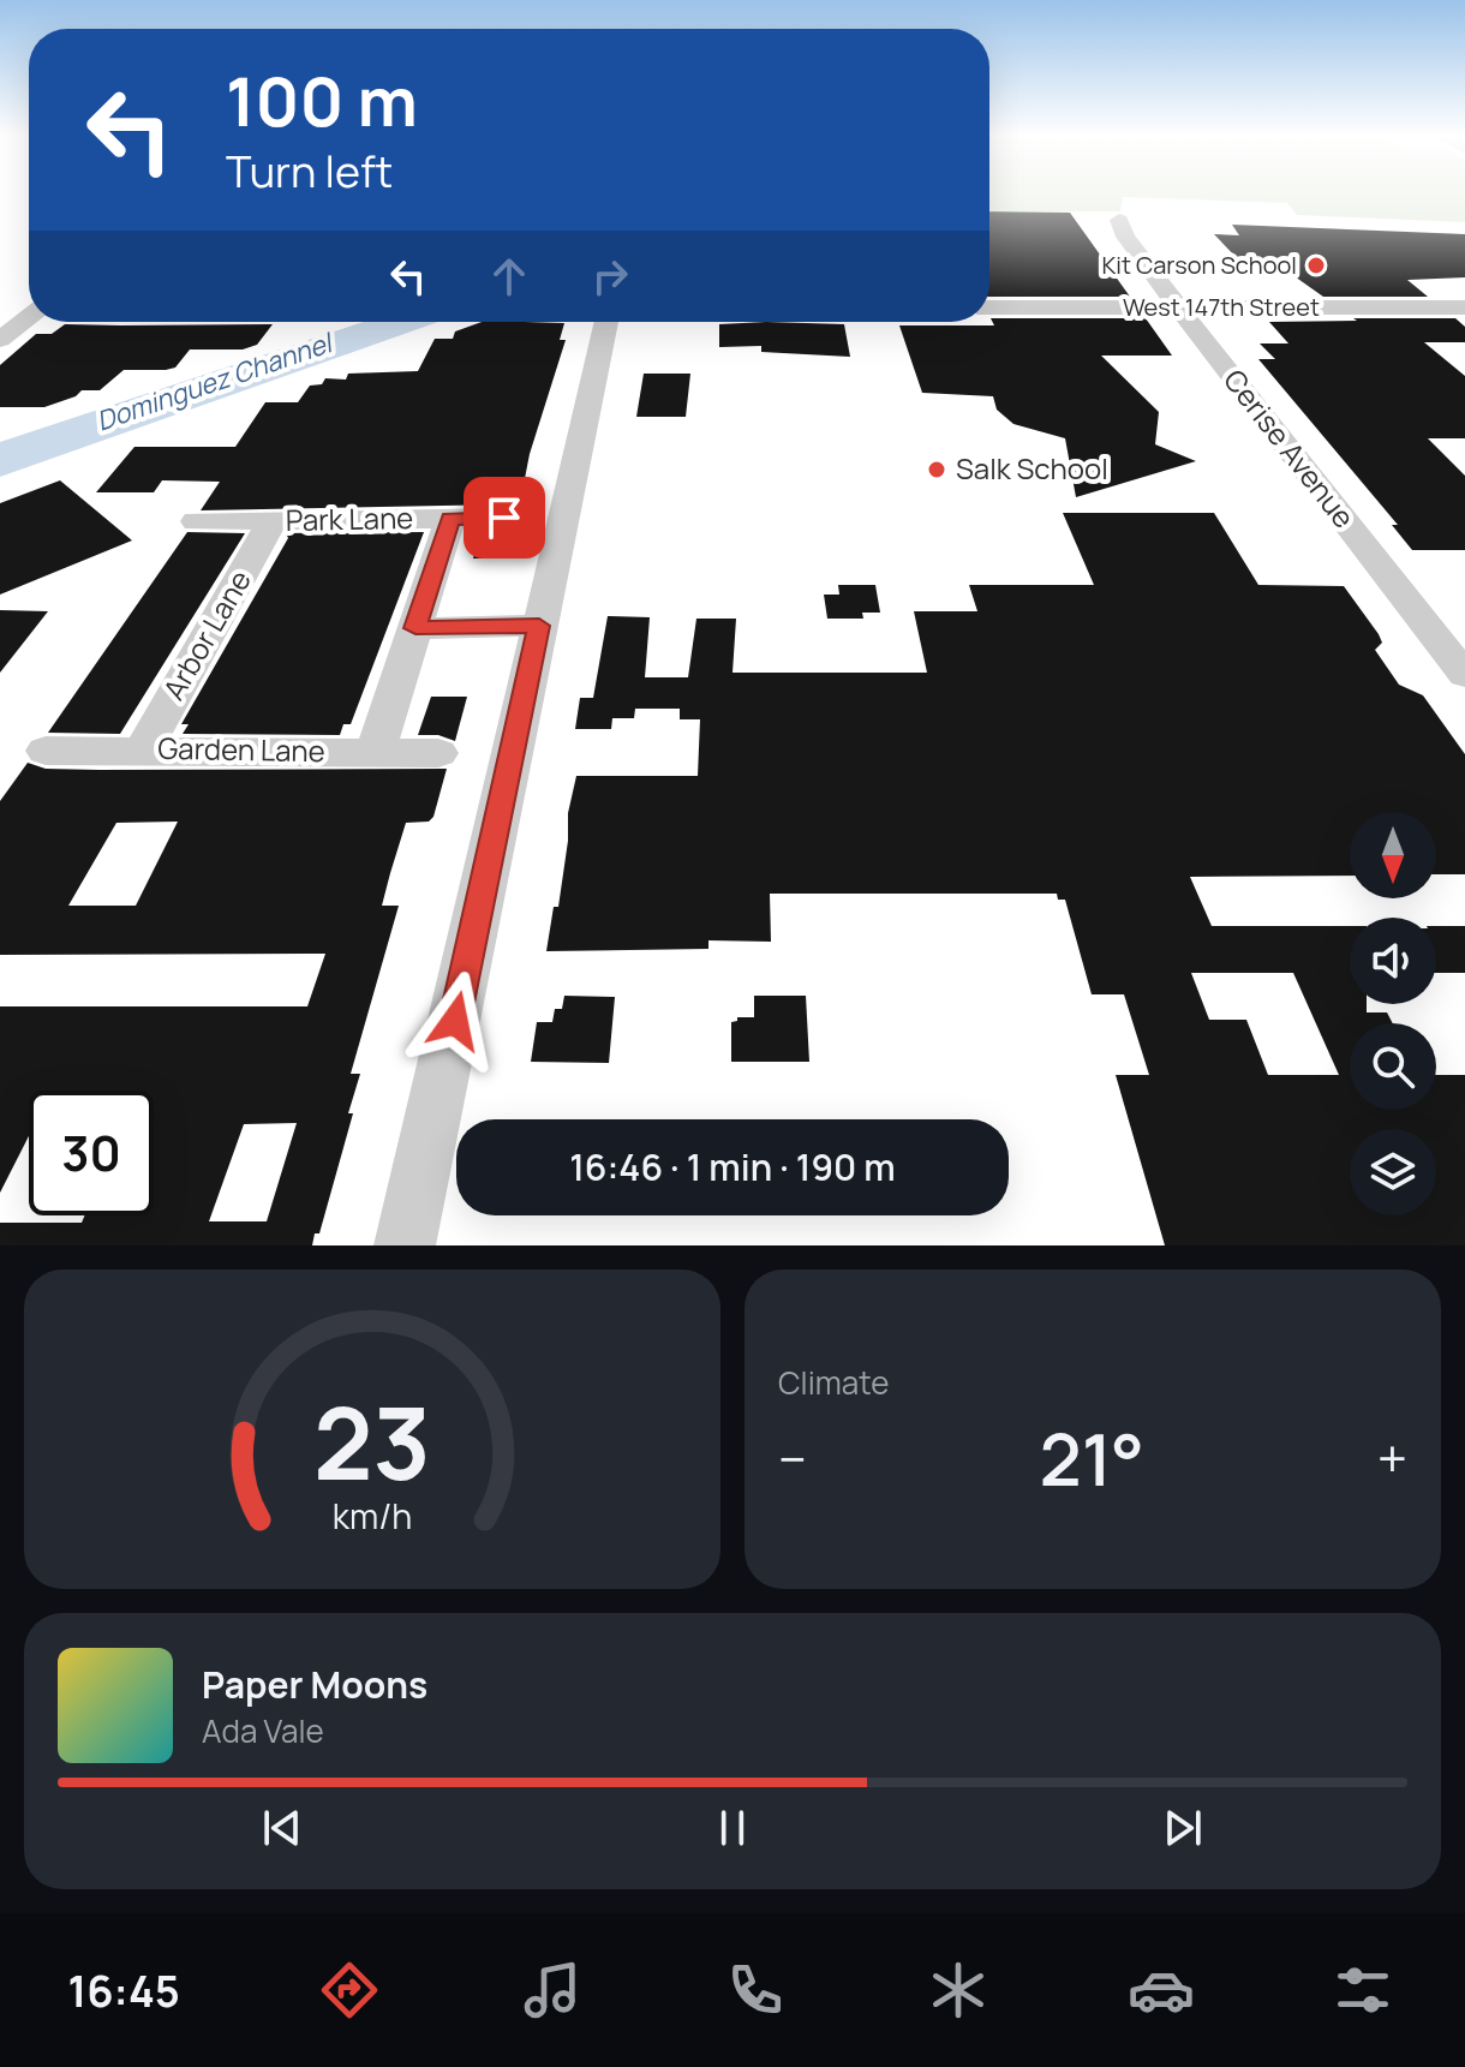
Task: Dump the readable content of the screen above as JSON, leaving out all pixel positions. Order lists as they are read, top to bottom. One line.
{"streets":{"street":["West 147th Street","Cerise Avenue","Park Lane","Arbor Lane","Garden Lane"]},"crossings":[["West 147th Street","Cerise Avenue"],["Park Lane","Arbor Lane"],["Arbor Lane","Garden Lane"]],"water":["Dominguez Channel"],"places":["Kit Carson School","Salk School"],"north":"bottom","page":{"turn":["100 m","Turn left"],"limit":"30","trip":"16:46 · 1 min · 190 m","tile":"Climate","heat":["−","21°","+"],"song":["Paper Moons","Ada Vale"],"tabs":"16:45","gauge":["23","km/h"]}}
